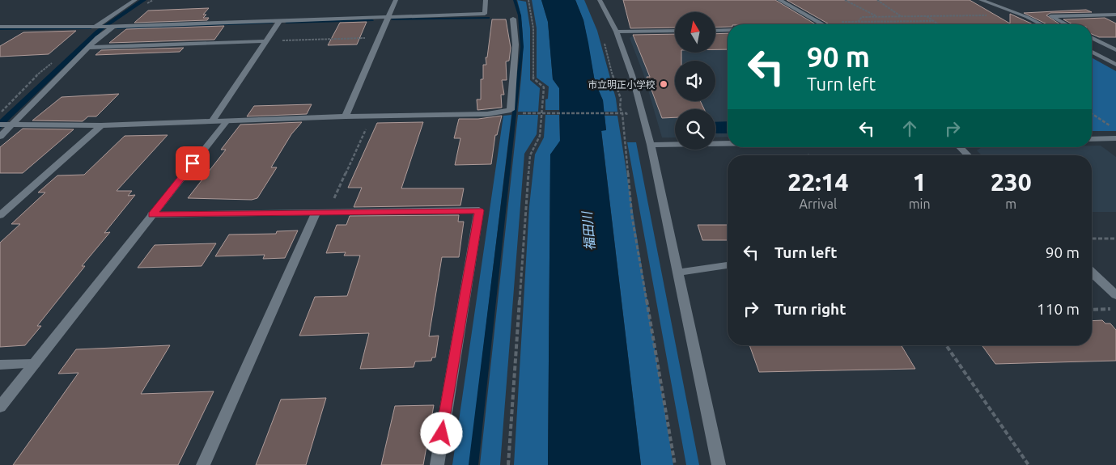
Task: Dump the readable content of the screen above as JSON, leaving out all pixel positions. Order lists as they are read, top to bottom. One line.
{"water":["福田川"],"places":["市立明正小学校"],"north":"top","page":{"turn":["90 m","Turn left"],"eta":["22:14","Arrival","1","min","230","m"],"list":[{"name":"Turn left","value":"90 m"},{"name":"Turn right","value":"110 m"}]}}
